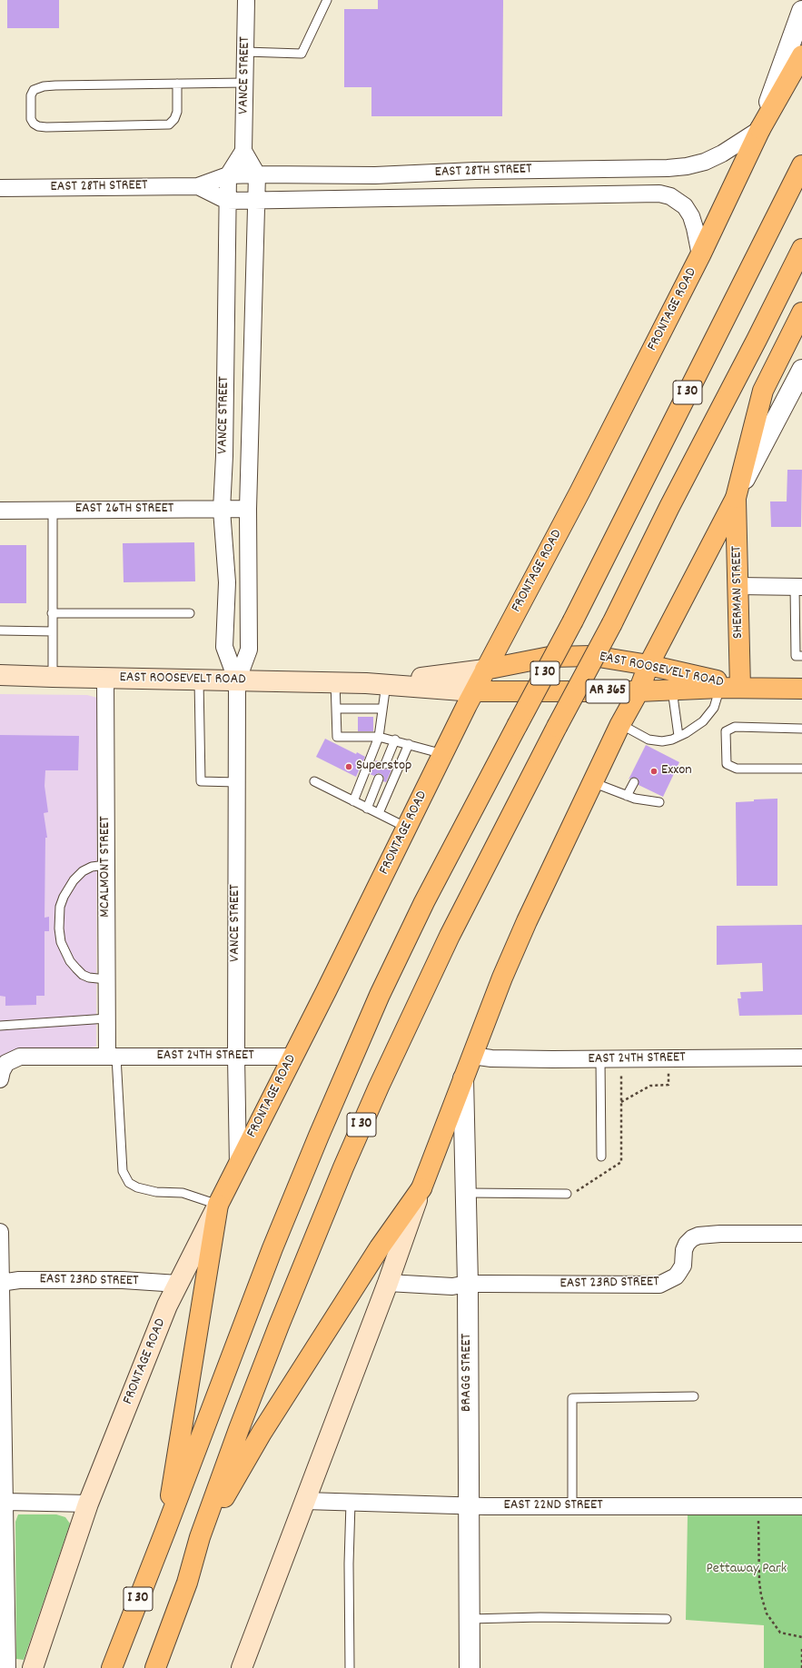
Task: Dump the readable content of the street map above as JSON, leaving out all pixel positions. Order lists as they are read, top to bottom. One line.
{"streets":{"main road":["FRONTAGE ROAD","I 30","SHERMAN STREET","EAST ROOSEVELT ROAD","AR 365"],"street":["VANCE STREET","EAST 28TH STREET","EAST 26TH STREET","MCALMONT STREET","EAST 24TH STREET","EAST 23RD STREET","BRAGG STREET","EAST 22ND STREET"]},"crossings":[["VANCE STREET","EAST 28TH STREET"],["VANCE STREET","FRONTAGE ROAD"],["VANCE STREET","EAST 26TH STREET"],["VANCE STREET","EAST ROOSEVELT ROAD"],["VANCE STREET","EAST 24TH STREET"],["EAST 28TH STREET","FRONTAGE ROAD"],["FRONTAGE ROAD","EAST ROOSEVELT ROAD"],["FRONTAGE ROAD","EAST 24TH STREET"],["FRONTAGE ROAD","EAST 23RD STREET"],["SHERMAN STREET","EAST ROOSEVELT ROAD"],["EAST ROOSEVELT ROAD","MCALMONT STREET"],["MCALMONT STREET","EAST 24TH STREET"],["EAST 23RD STREET","BRAGG STREET"],["BRAGG STREET","EAST 22ND STREET"]],"parks":["Pettaway Park"],"places":["Superstop","Exxon"]}
